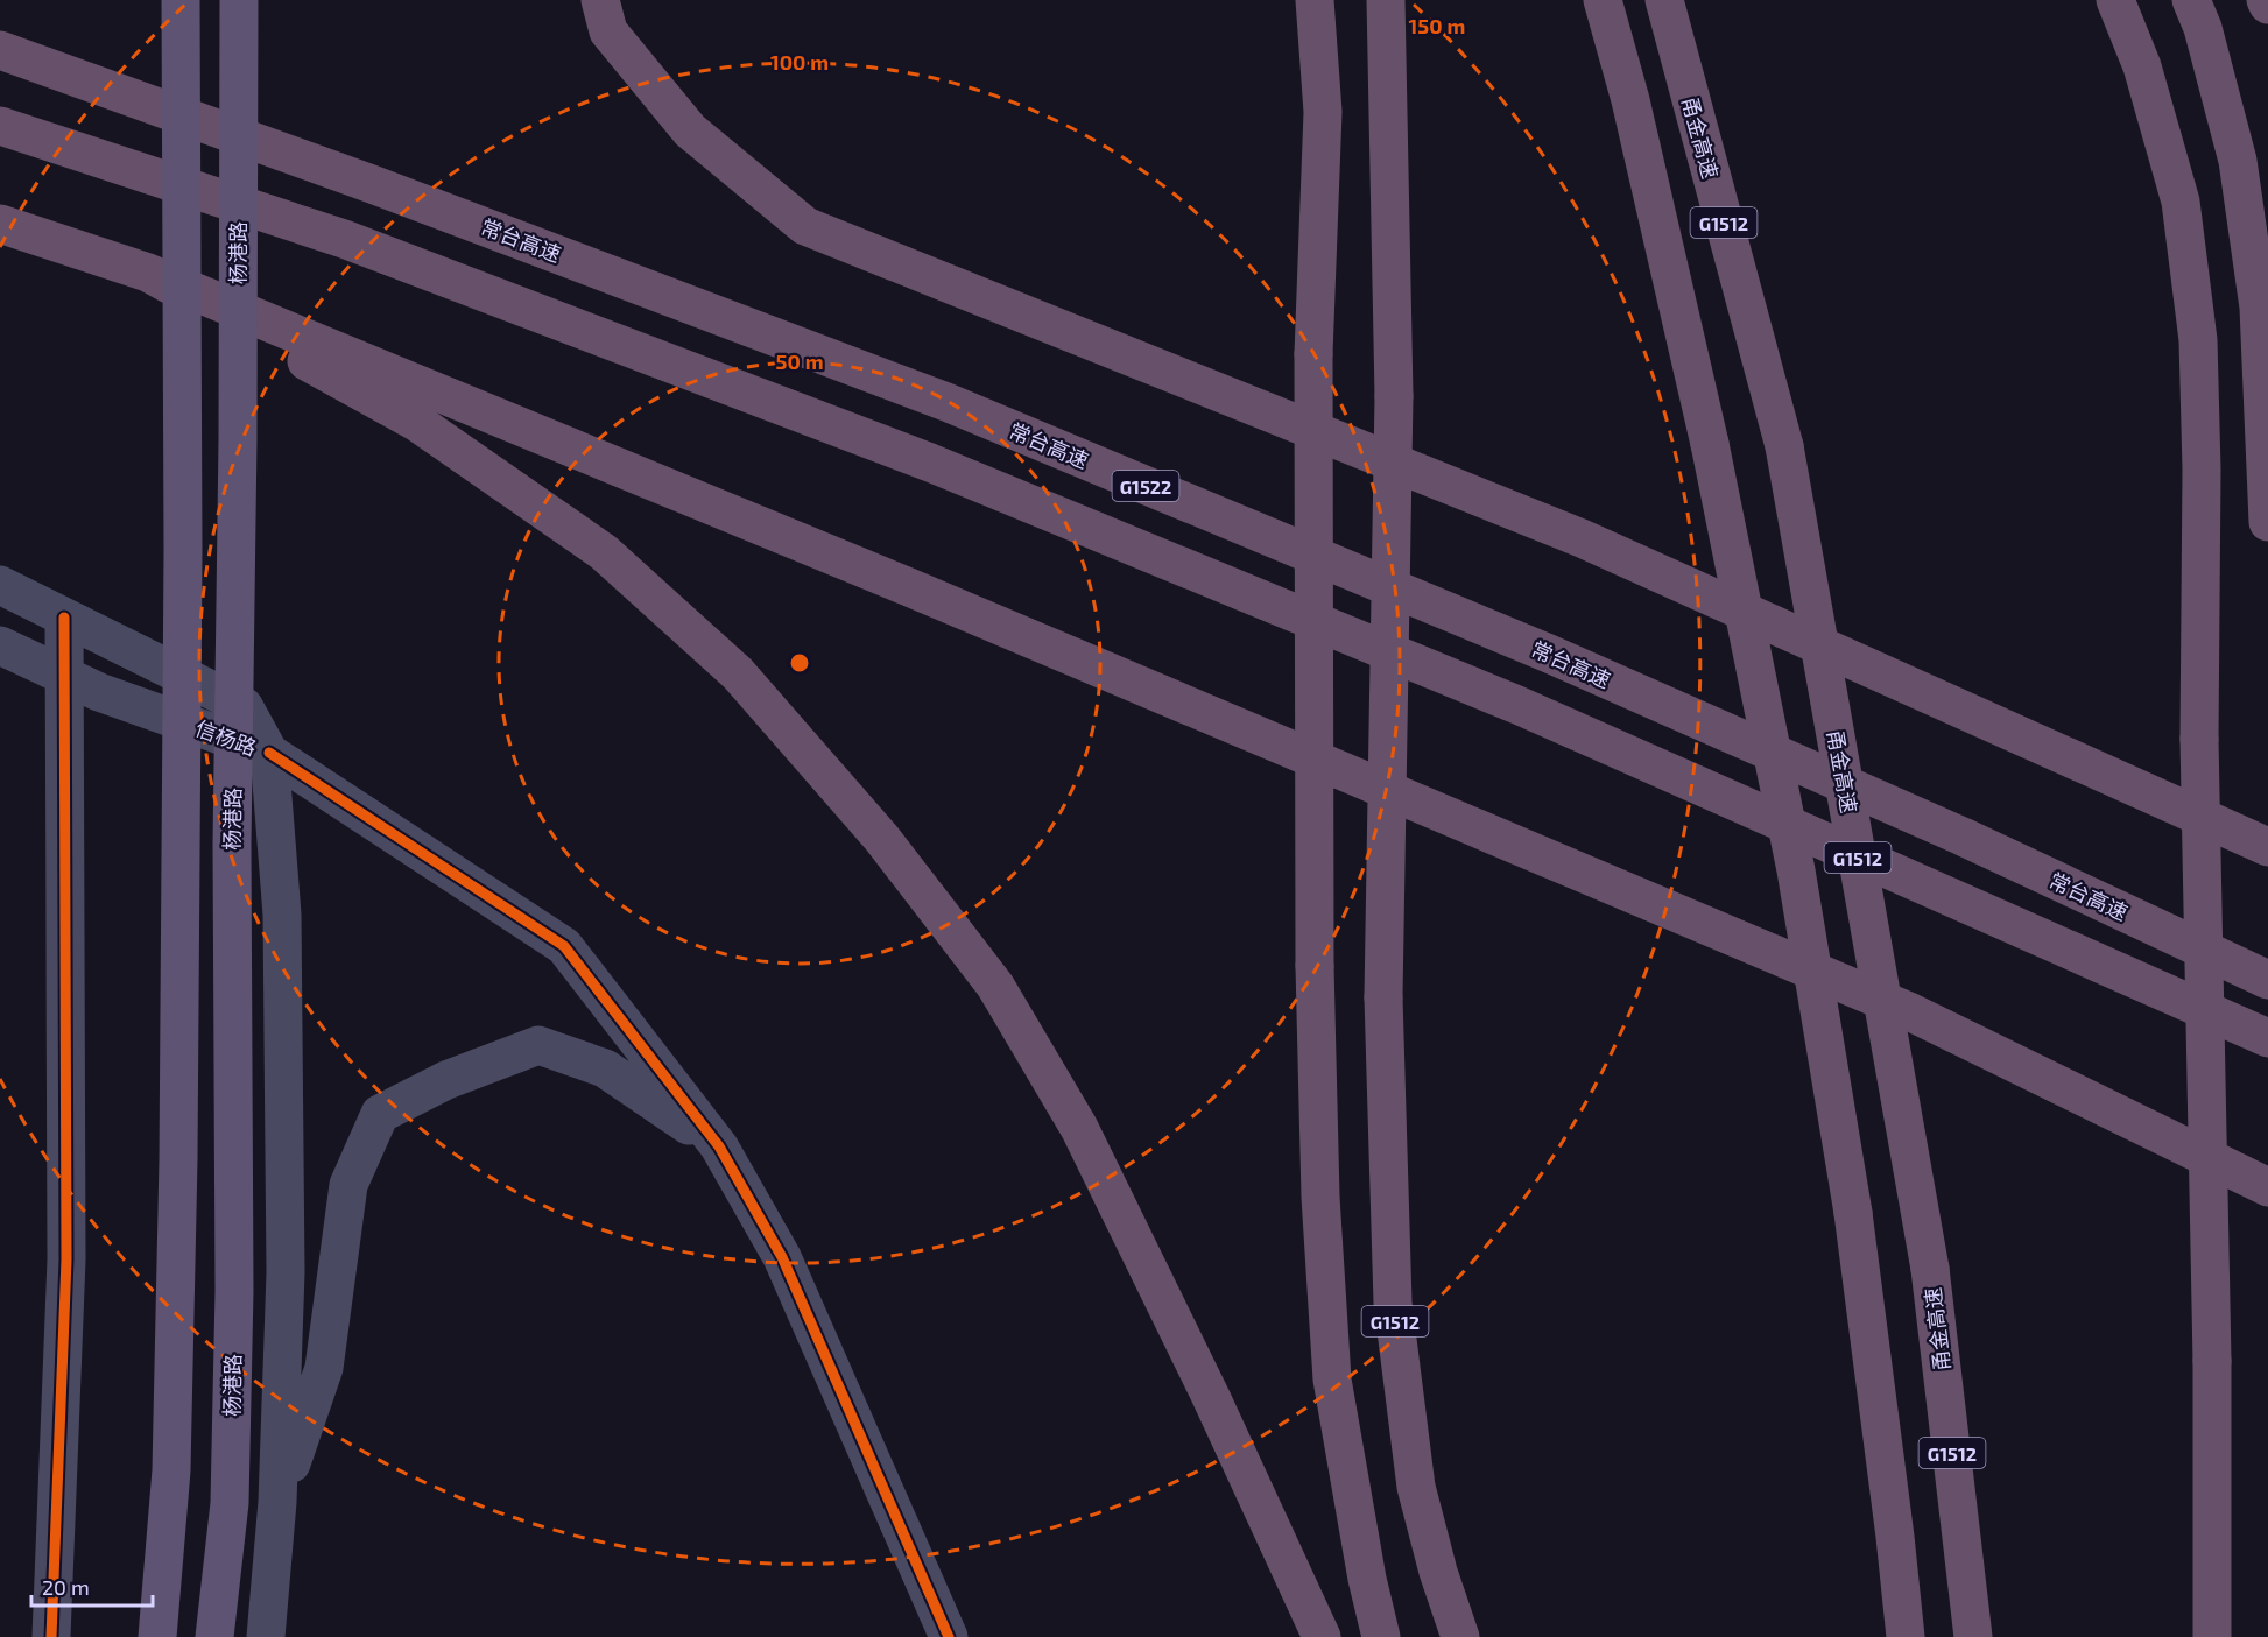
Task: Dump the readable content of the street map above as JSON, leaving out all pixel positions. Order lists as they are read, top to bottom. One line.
{"streets":{"highway":["甬金高速","G1512","常台高速","G1522"],"main road":["杨港路"],"street":["信杨路"]},"scale_bar":"20 m","rings":["150 m","100 m","50 m"]}
